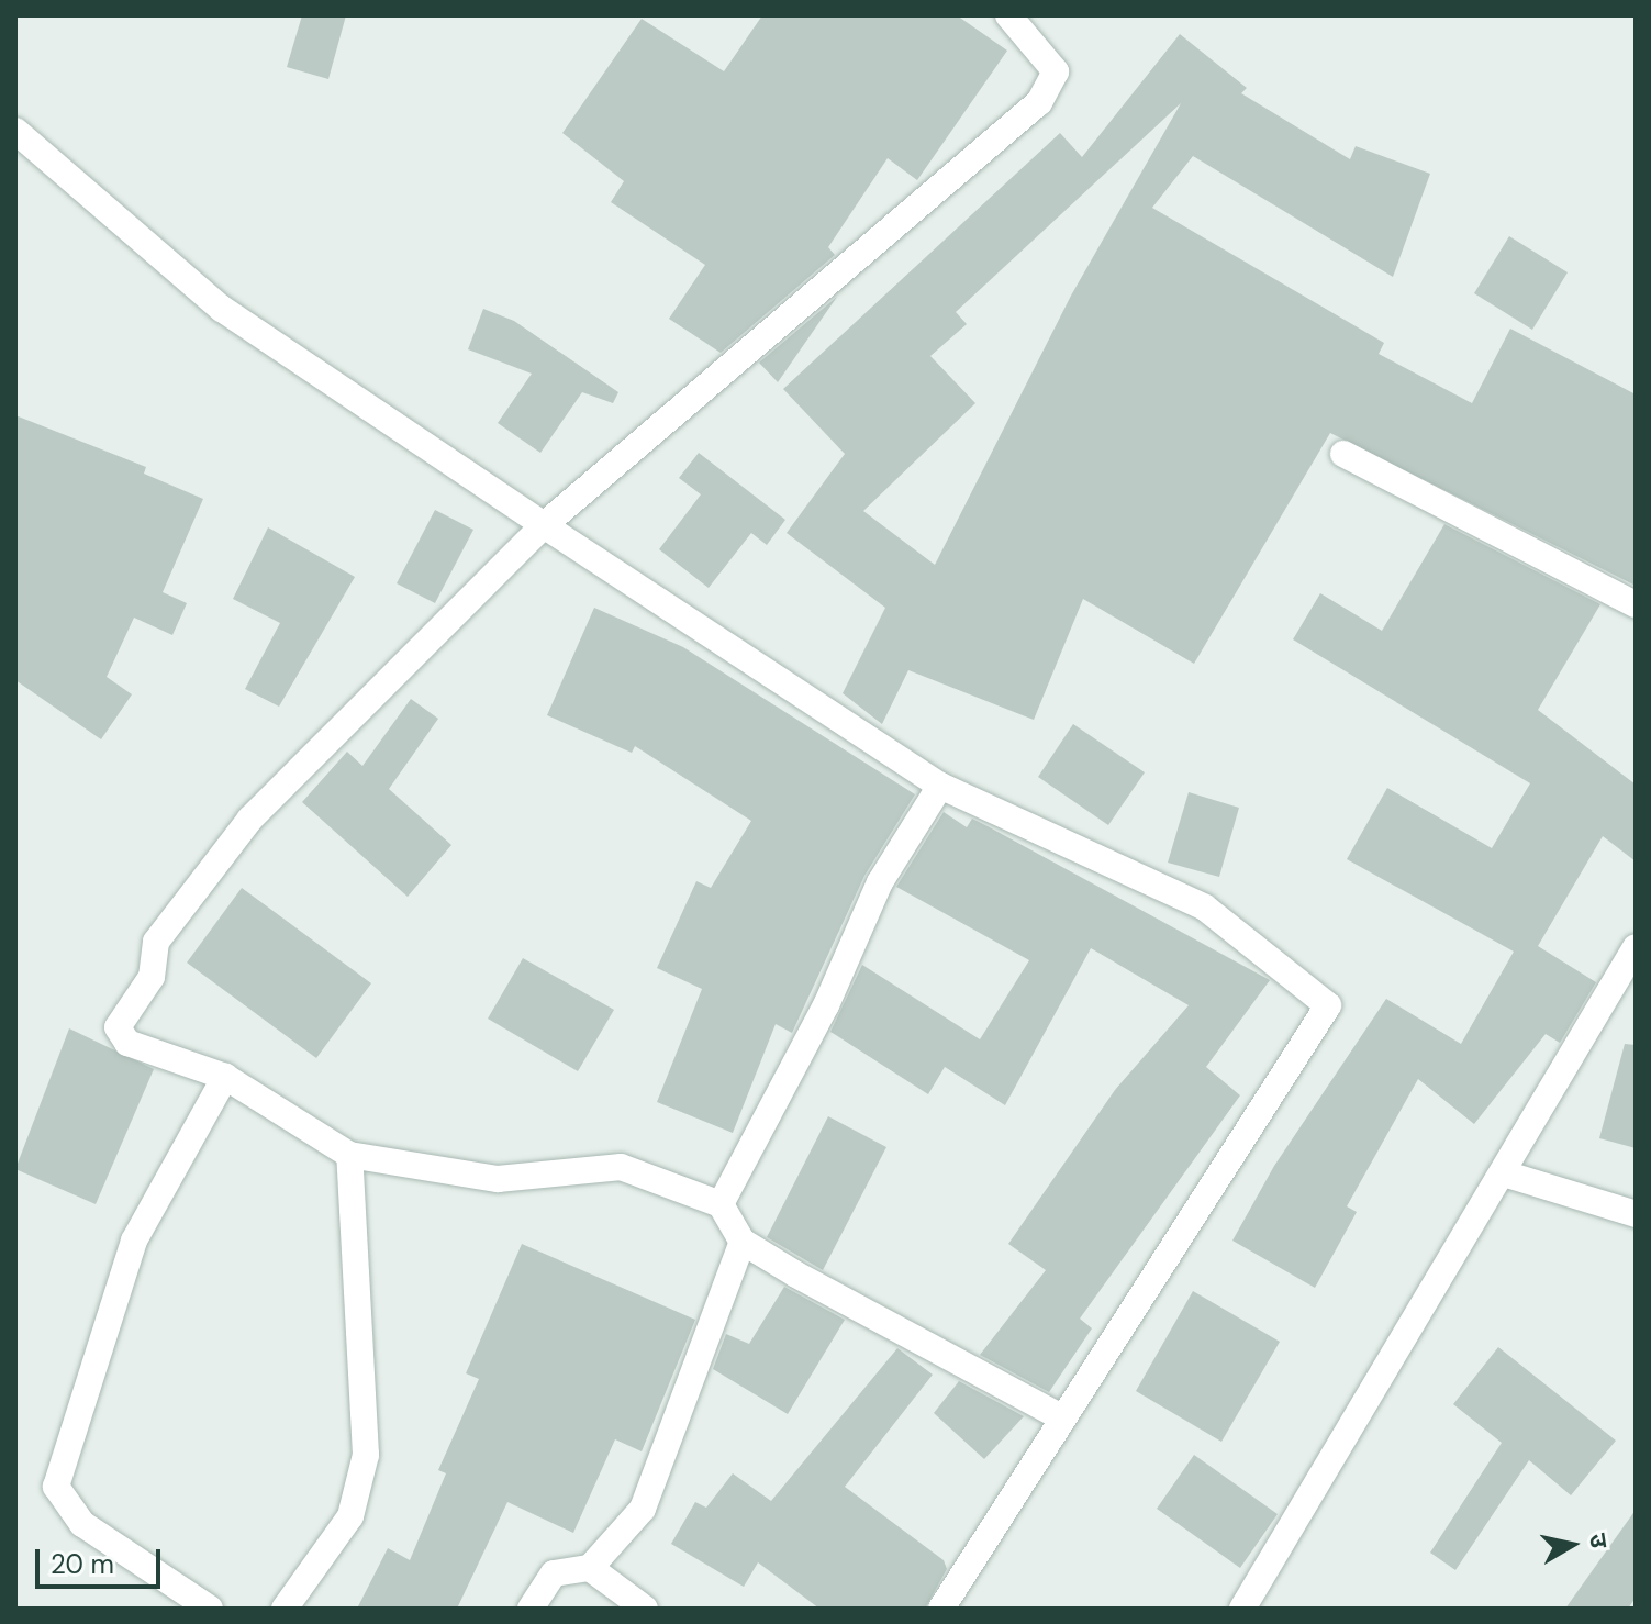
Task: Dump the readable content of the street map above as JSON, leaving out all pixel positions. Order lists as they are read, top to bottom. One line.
{"scale_bar":"20 m","north":"right"}
